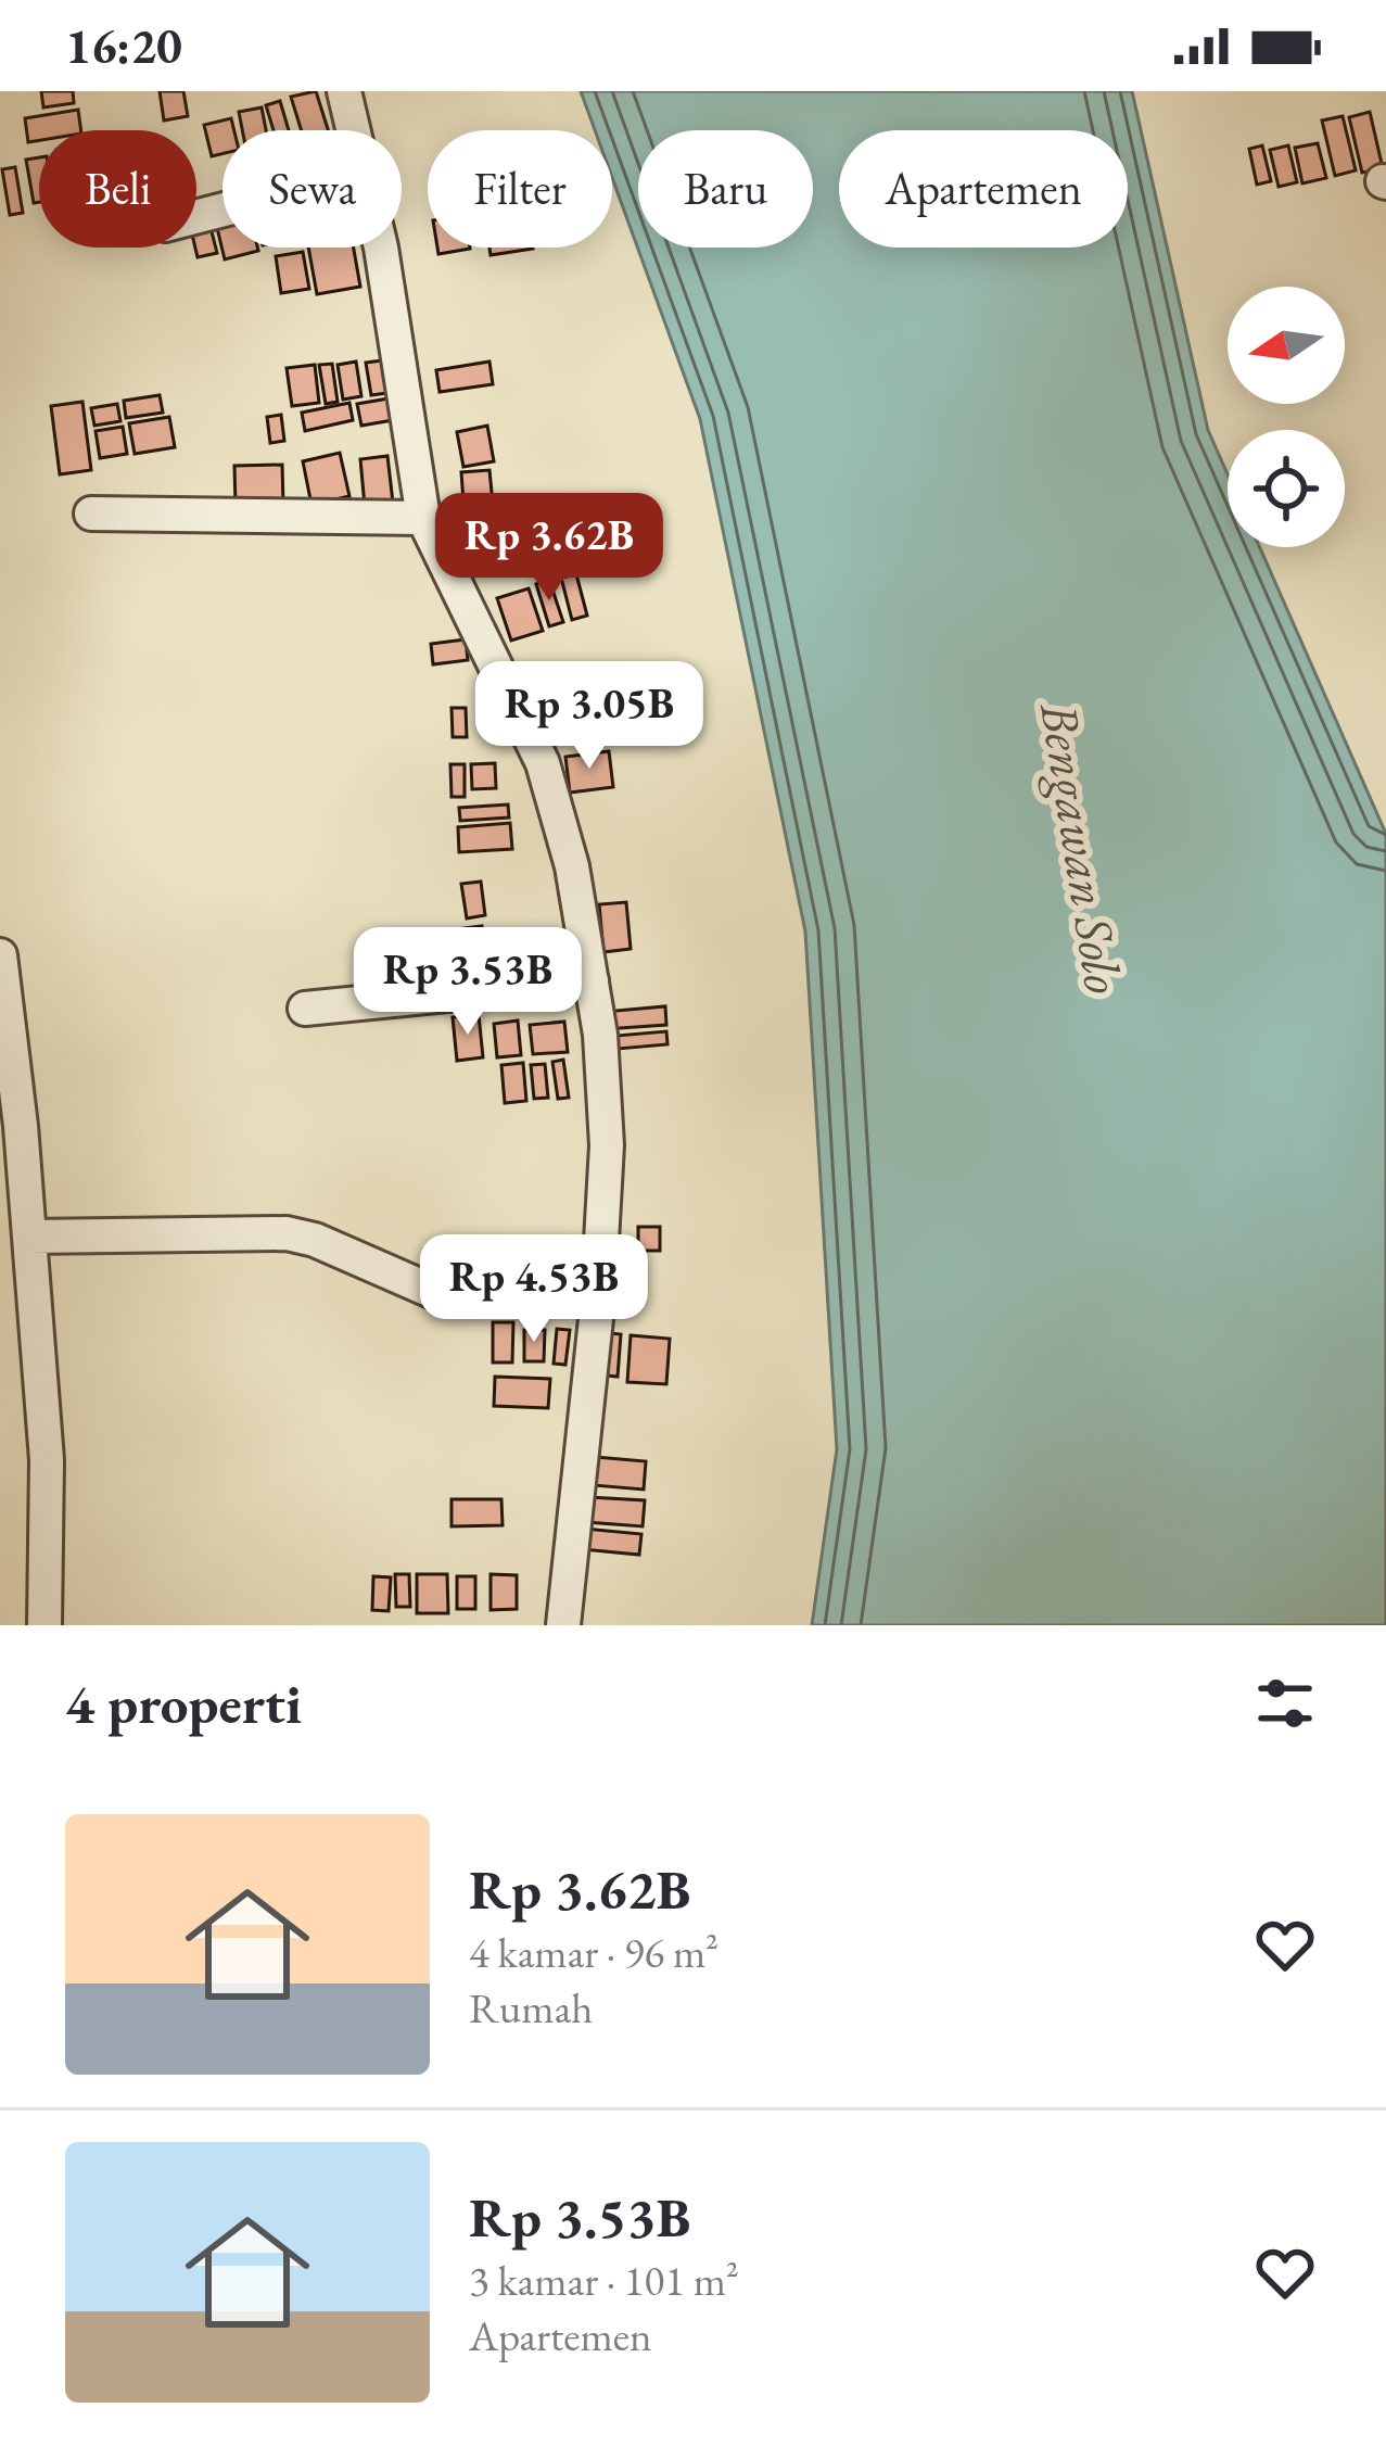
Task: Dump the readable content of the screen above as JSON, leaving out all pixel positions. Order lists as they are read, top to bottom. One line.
{"water":["Bengawan Solo"],"north":"left","page":{"status":"16:20","chip":["Beli","Sewa","Filter","Baru","Apartemen"],"price":["Rp 3.62B","Rp 3.05B","Rp 3.53B","Rp 4.53B"],"heading":"4 properti","list":[{"name":"Rp 3.62B","note":"4 kamar · 96 m² · Rumah"},{"name":"Rp 3.53B","note":"3 kamar · 101 m² · Apartemen"}]}}
